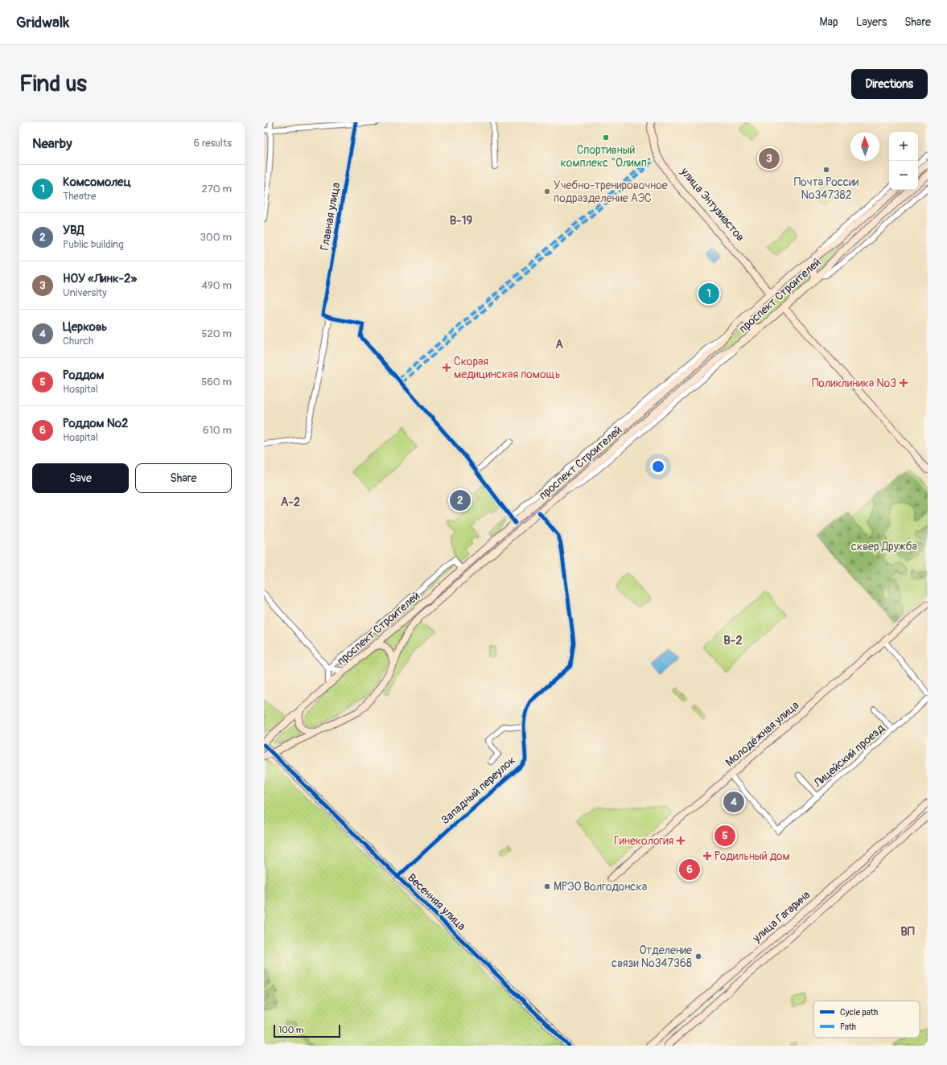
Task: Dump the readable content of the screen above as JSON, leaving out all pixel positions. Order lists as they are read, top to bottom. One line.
{"streets":{"street":["улица Энтузиастов","Главная улица","проспект Строителей","Молодёжная улица","Лицейский проезд","Западный переулок","Весенняя улица","улица Гагарина"]},"crossings":[["улица Энтузиастов","проспект Строителей"],["проспект Строителей","Западный переулок"],["проспект Строителей","Весенняя улица"],["Молодёжная улица","Лицейский проезд"],["Западный переулок","Весенняя улица"]],"districts":["В-19","А","А-2","В-2","ВП"],"parks":["сквер Дружба"],"places":{"other":["Спортивный комплекс \"Олимп\"","Почта России №347382","Учебно-тренировочное подразделение АЭС","МРЭО Волгодонска","Отделение связи №347368"],"health":["Скорая медицинская помощь","Поликлиника №3","Гинекология","Родильный дом"]},"legend":["Cycle path","Path"],"scale_bar":"100 m","north":"top","page":{"header":"Gridwalk","nav":["Map","Layers","Share"],"buttons":["Directions",["Save","Share"]],"title":"Find us","heading":["Nearby","6 results"],"map_buttons":["+","−"],"pins":["3","1","2","4","5","6"],"list":[{"mark":"1","name":"Комсомолец","note":"Theatre","value":"270 m"},{"mark":"2","name":"УВД","note":"Public building","value":"300 m"},{"mark":"3","name":"НОУ «Линк-2»","note":"University","value":"490 m"},{"mark":"4","name":"Церковь","note":"Church","value":"520 m"},{"mark":"5","name":"Роддом","note":"Hospital","value":"560 m"},{"mark":"6","name":"Роддом №2","note":"Hospital","value":"610 m"}],"scale":"100 m"}}
